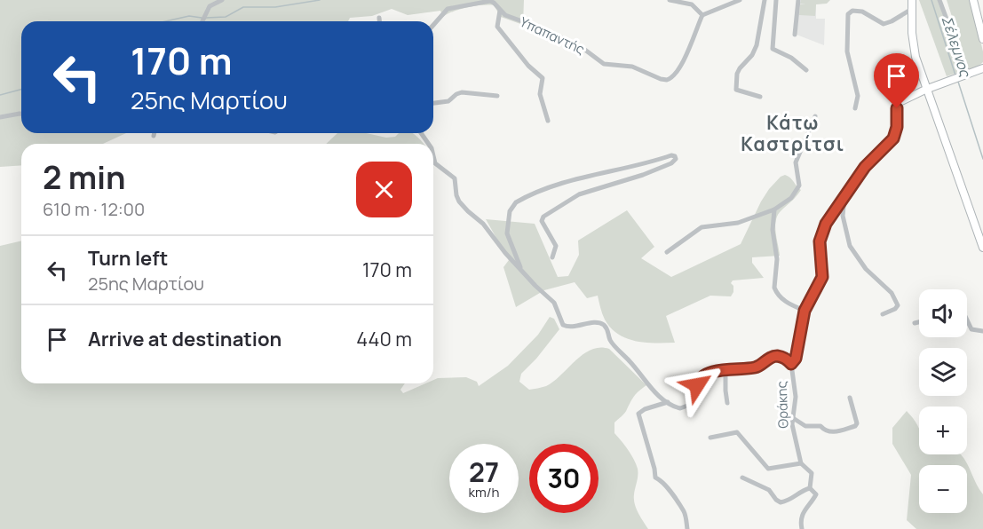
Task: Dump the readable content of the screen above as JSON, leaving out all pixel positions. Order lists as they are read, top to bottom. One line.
{"streets":{"street":["Υπαπαντής","Θράκης"]},"districts":["Κάτω Καστρίτσι"],"water":["Σέλεμνος"],"page":{"turn":["170 m","25ης Μαρτίου"],"heading":["2 min","610 m · 12:00"],"list":[{"name":"Turn left","note":"25ης Μαρτίου","value":"170 m"},{"name":"Arrive at destination","value":"440 m"}],"map_buttons":["+","−"],"speed":"27 km/h","limit":"30"}}
